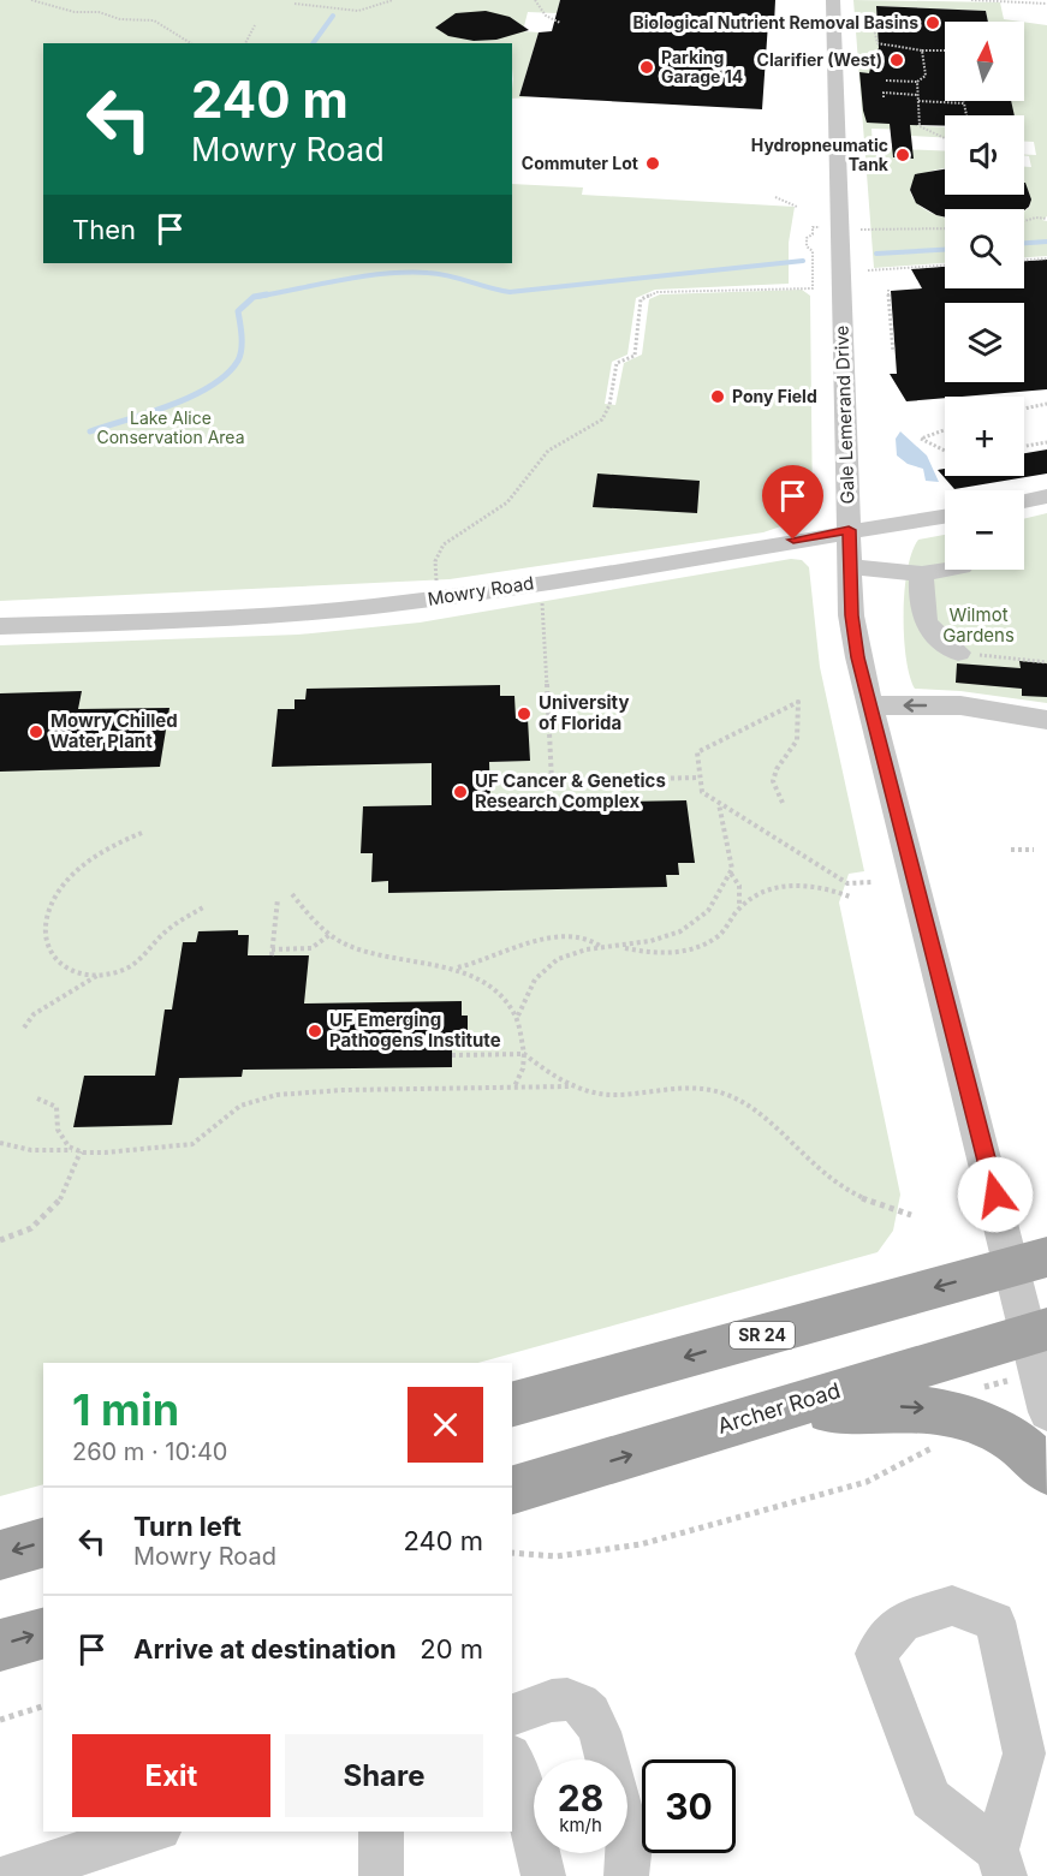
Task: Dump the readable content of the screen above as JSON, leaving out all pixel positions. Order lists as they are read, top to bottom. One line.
{"streets":{"main road":["SR 24","Archer Road"],"street":["Gale Lemerand Drive","Mowry Road"]},"crossings":[["Gale Lemerand Drive","Mowry Road"],["Gale Lemerand Drive","SR 24"],["Gale Lemerand Drive","Archer Road"]],"parks":["Lake Alice Conservation Area","Wilmot Gardens"],"places":["Biological Nutrient Removal Basins","Clarifier (West)","Parking Garage 14","Hydropneumatic Tank","Commuter Lot","Pony Field","University of Florida","Mowry Chilled Water Plant","UF Cancer & Genetics Research Complex","UF Emerging Pathogens Institute"],"north":"top","page":{"map_buttons":["+","−"],"turn":["240 m","Mowry Road"],"then":"Then","heading":["1 min","260 m · 10:40"],"list":[{"name":"Turn left","note":"Mowry Road","value":"240 m"},{"name":"Arrive at destination","value":"20 m"}],"buttons":["Exit","Share"],"speed":"28 km/h","limit":"30"}}
